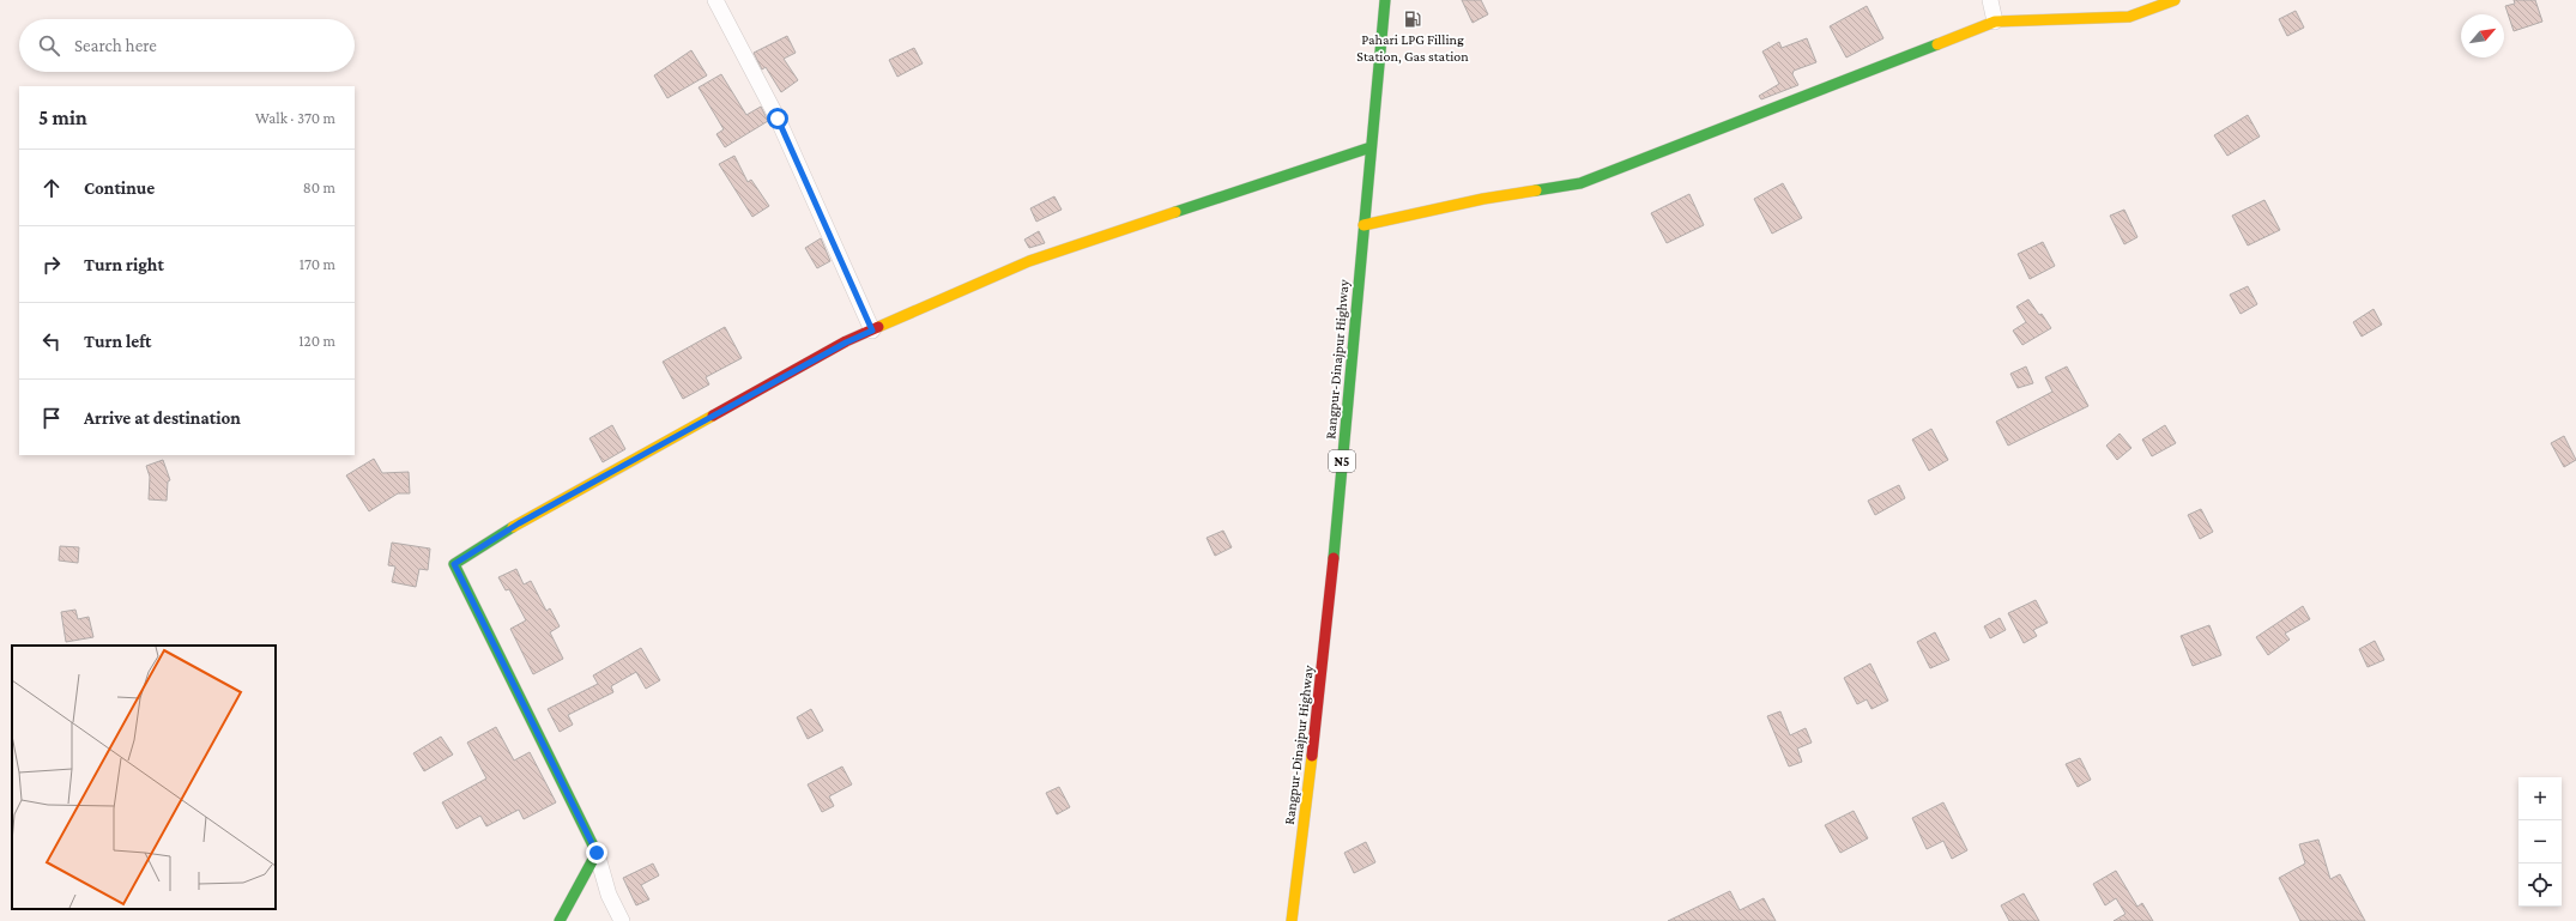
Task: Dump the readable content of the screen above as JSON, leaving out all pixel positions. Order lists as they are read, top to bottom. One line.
{"streets":{"main road":["Rangpur-Dinajpur Highway","N5"]},"places":{"fuel station":["Pahari LPG Filling Station, Gas station"]},"north":"top right","page":{"search":"Search here","heading":["5 min","Walk · 370 m"],"list":[["Continue","80 m"],["Turn right","170 m"],["Turn left","120 m"],"Arrive at destination"],"map_buttons":["+","−"]}}
